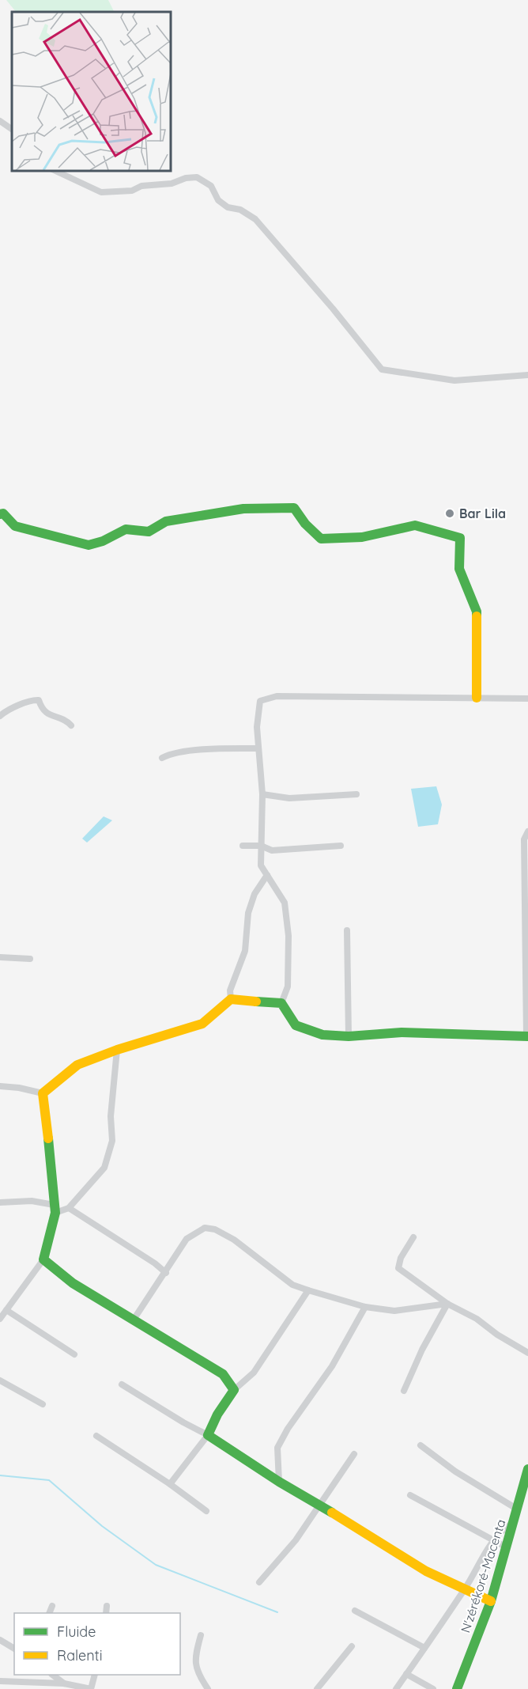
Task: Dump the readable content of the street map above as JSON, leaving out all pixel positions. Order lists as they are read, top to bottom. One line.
{"streets":{"main road":["N'zérékoré-Macenta"]},"places":["Bar Lila"],"legend":["Fluide","Ralenti"]}
